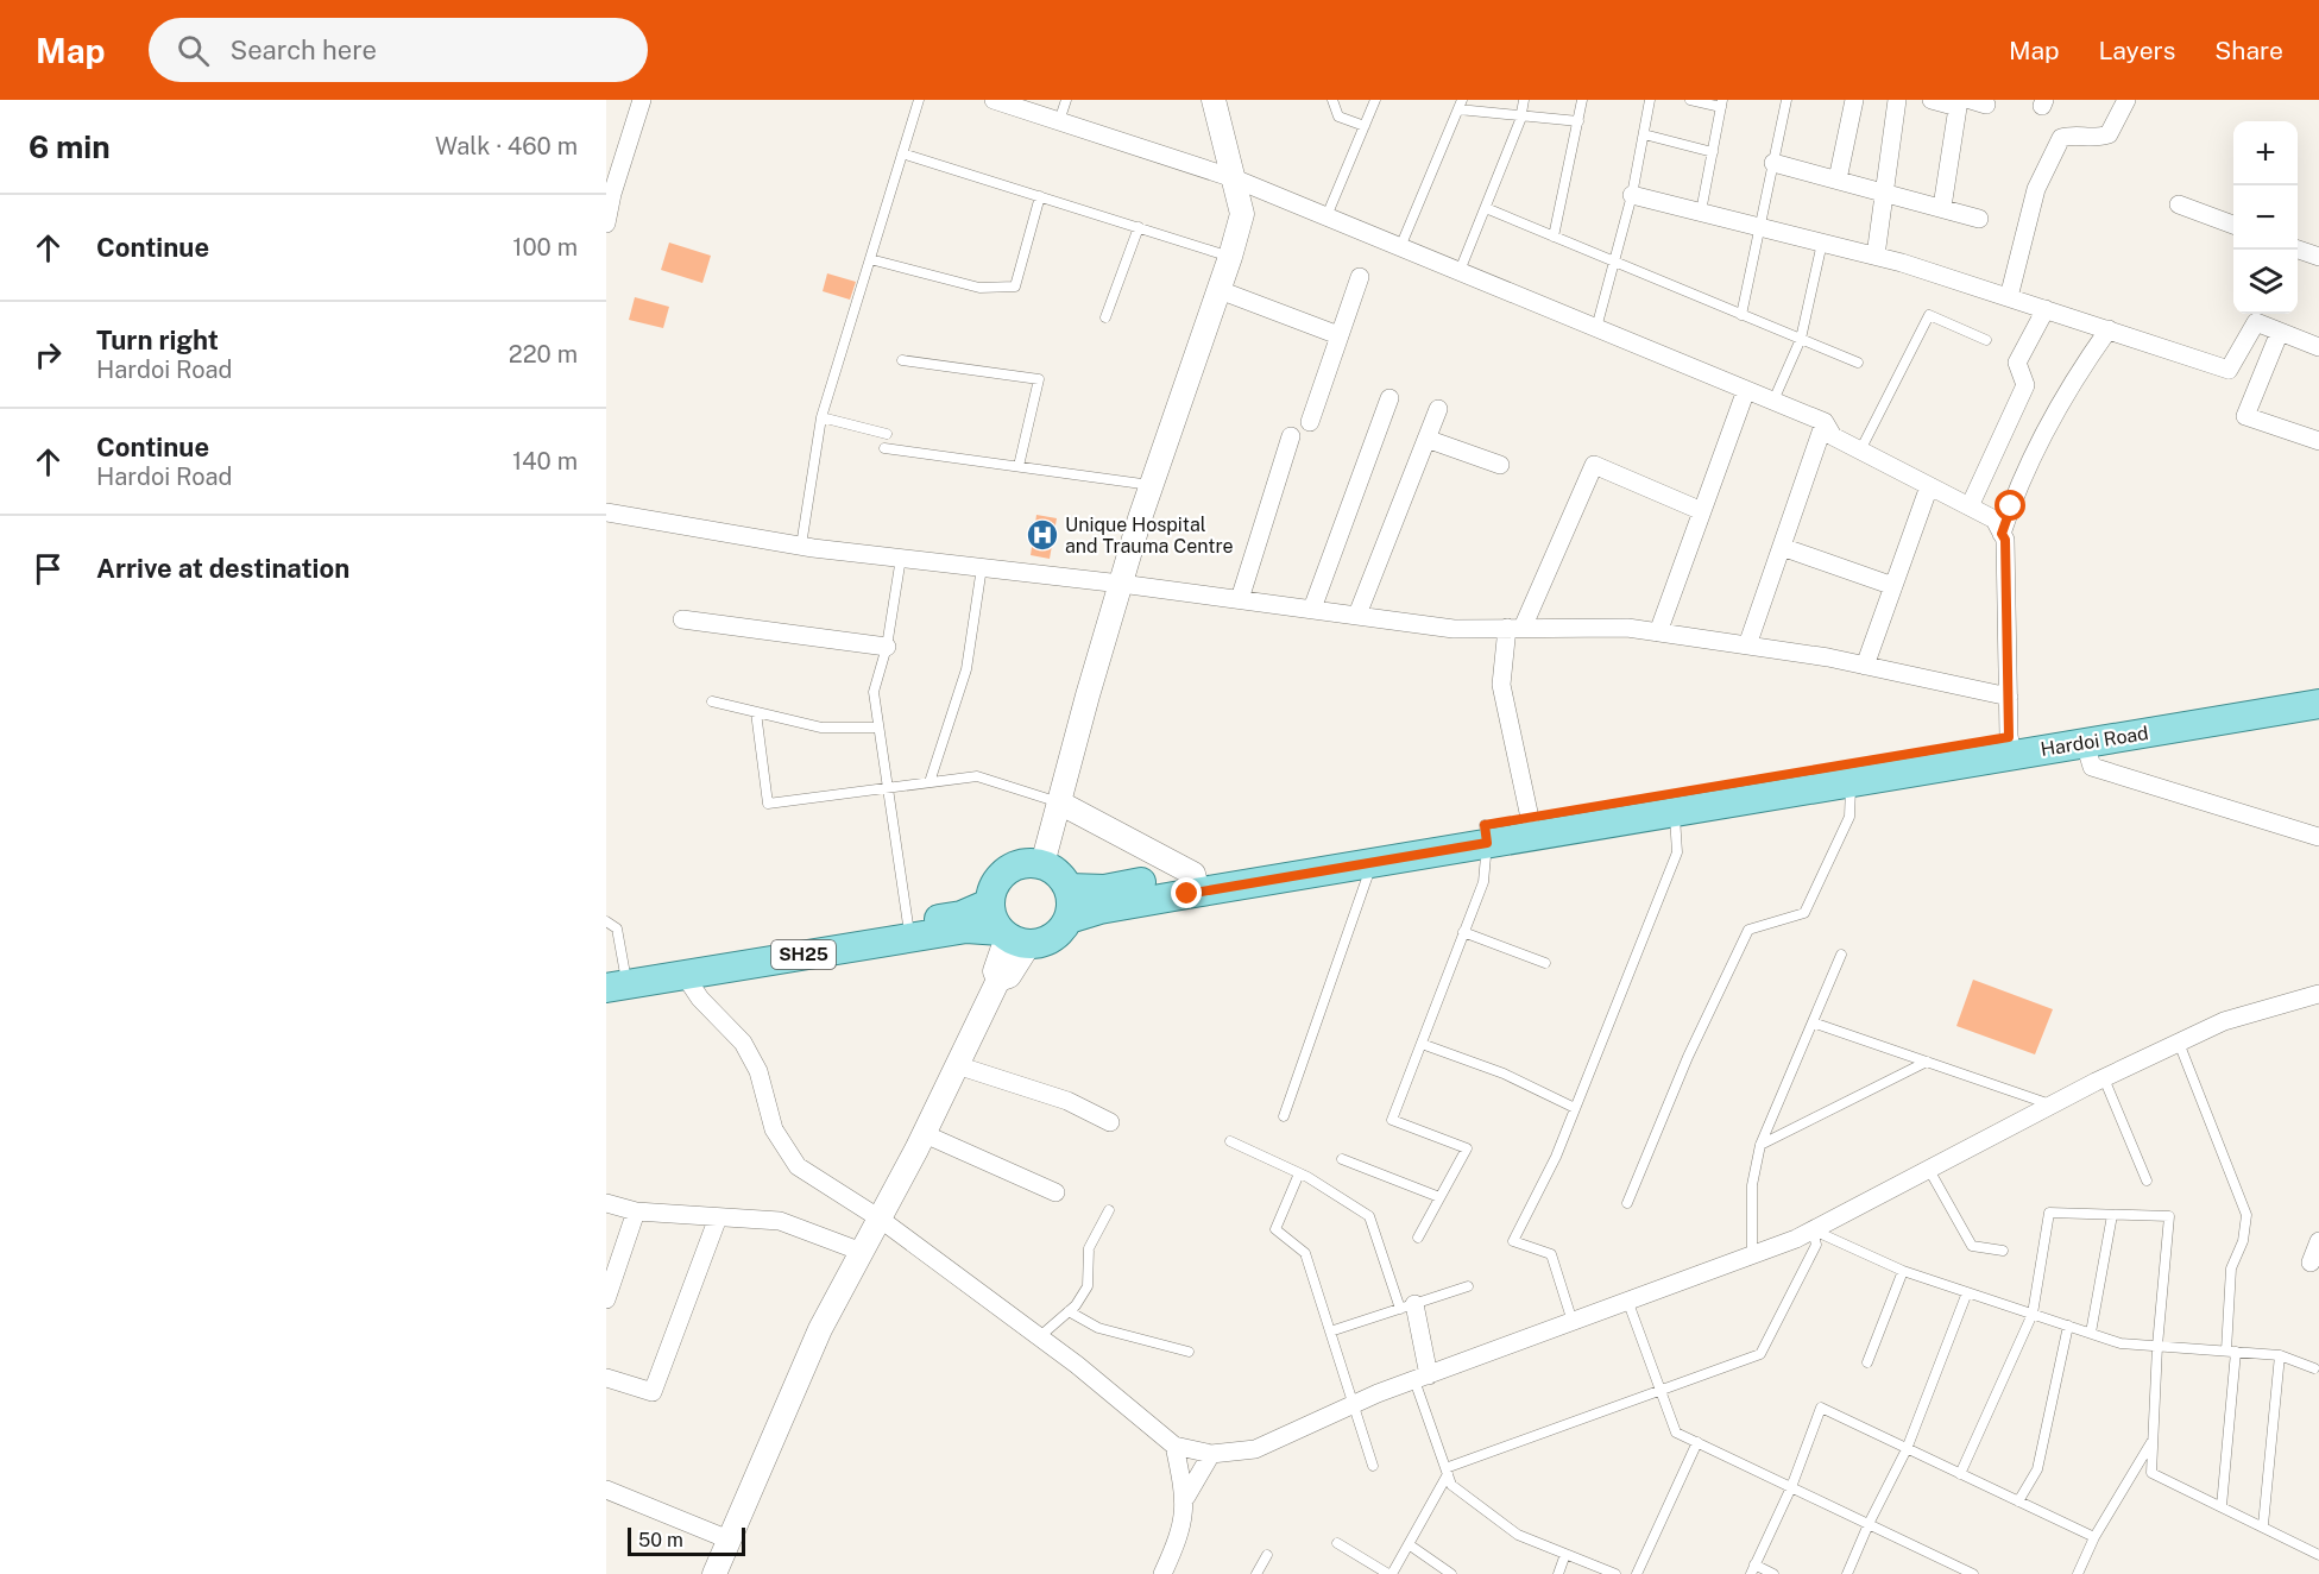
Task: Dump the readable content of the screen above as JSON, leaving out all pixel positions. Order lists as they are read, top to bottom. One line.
{"streets":{"main road":["Hardoi Road","SH25"]},"crossings":[["Hardoi Road","SH25"]],"places":{"hospital":["Unique Hospital and Trauma Centre"]},"scale_bar":"50 m","page":{"header":"Map","search":"Search here","nav":["Map","Layers","Share"],"heading":["6 min","Walk · 460 m"],"map_buttons":["+","−"],"list":[["Continue","100 m"],["Turn right","Hardoi Road","220 m"],["Continue","Hardoi Road","140 m"],"Arrive at destination"],"scale":"50 m"}}
